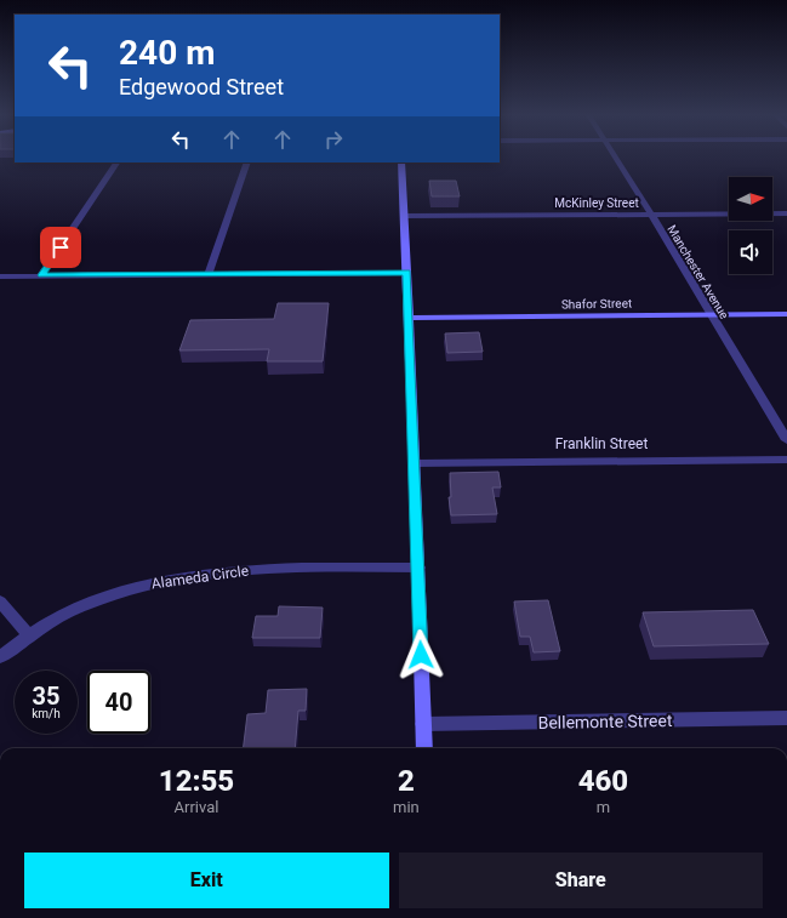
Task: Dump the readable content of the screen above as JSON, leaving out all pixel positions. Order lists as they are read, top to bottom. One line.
{"streets":{"street":["McKinley Street","Manchester Avenue","Shafor Street","Franklin Street","Alameda Circle","Bellemonte Street"]},"crossings":[["McKinley Street","Manchester Avenue"],["Manchester Avenue","Shafor Street"]],"north":"right","page":{"turn":["240 m","Edgewood Street"],"speed":"35 km/h","limit":"40","eta":["12:55","Arrival","2","min","460","m"],"buttons":["Exit","Share"]}}
